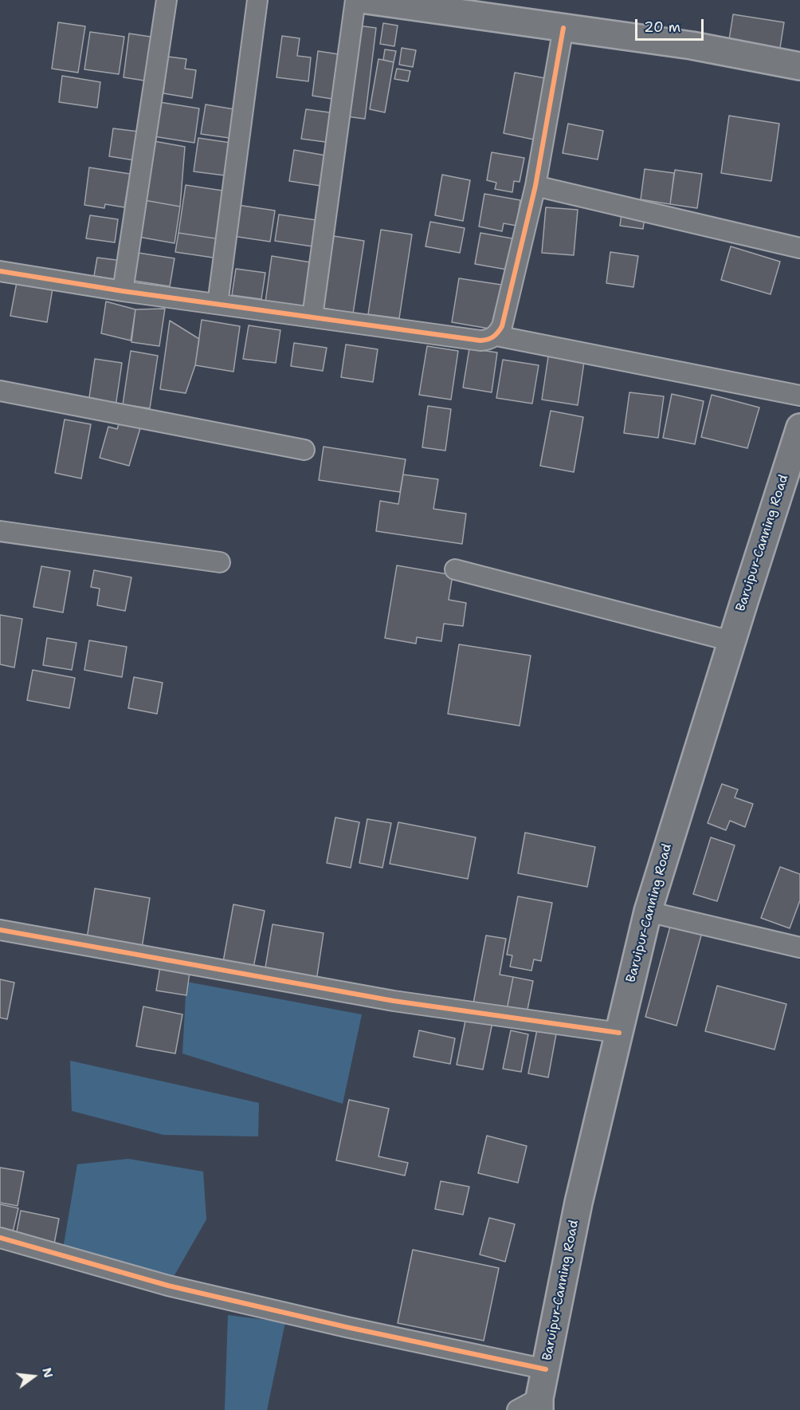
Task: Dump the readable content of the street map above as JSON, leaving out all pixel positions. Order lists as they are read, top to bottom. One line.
{"streets":{"main road":["Baruipur-Canning Road"]},"scale_bar":"20 m","north":"right"}
